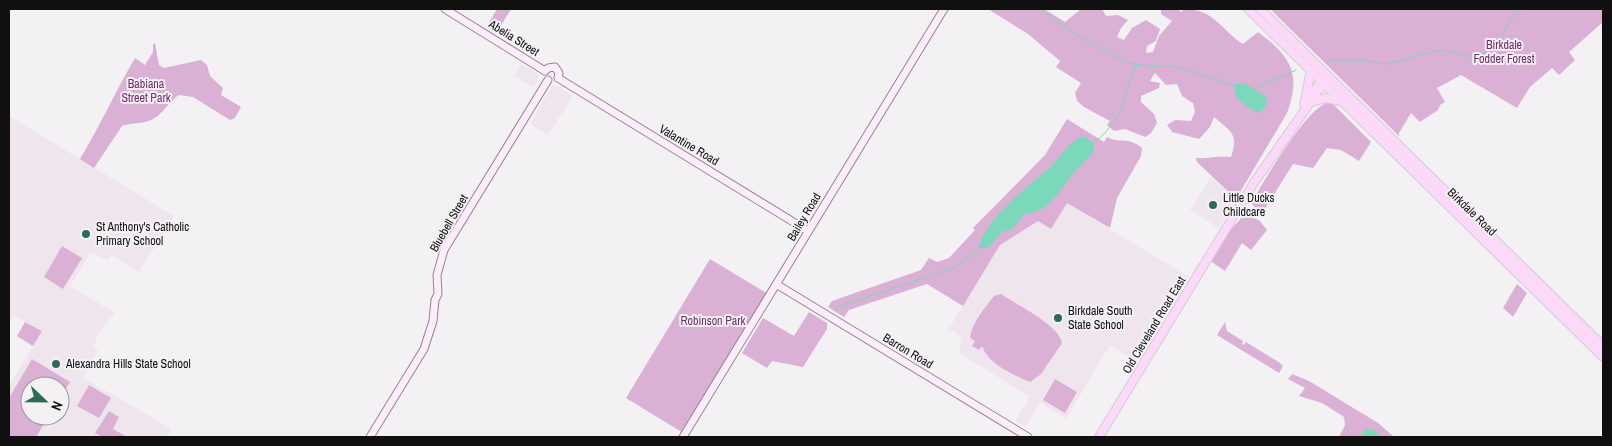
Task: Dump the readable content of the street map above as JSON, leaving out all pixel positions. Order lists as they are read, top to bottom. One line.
{"streets":{"main road":["Birkdale Road","Old Cleveland Road East"],"street":["Abelia Street","Valantine Road","Bailey Road","Bluebell Street","Barron Road"]},"crossings":[["Abelia Street","Valantine Road"],["Abelia Street","Bluebell Street"],["Valantine Road","Bailey Road"],["Valantine Road","Bluebell Street"],["Birkdale Road","Old Cleveland Road East"],["Bailey Road","Barron Road"]],"parks":["Birkdale Fodder Forest","Babiana Street Park","Robinson Park"],"places":["Little Ducks Childcare","St Anthony's Catholic Primary School","Birkdale South State School","Alexandra Hills State School"],"north":"right"}
